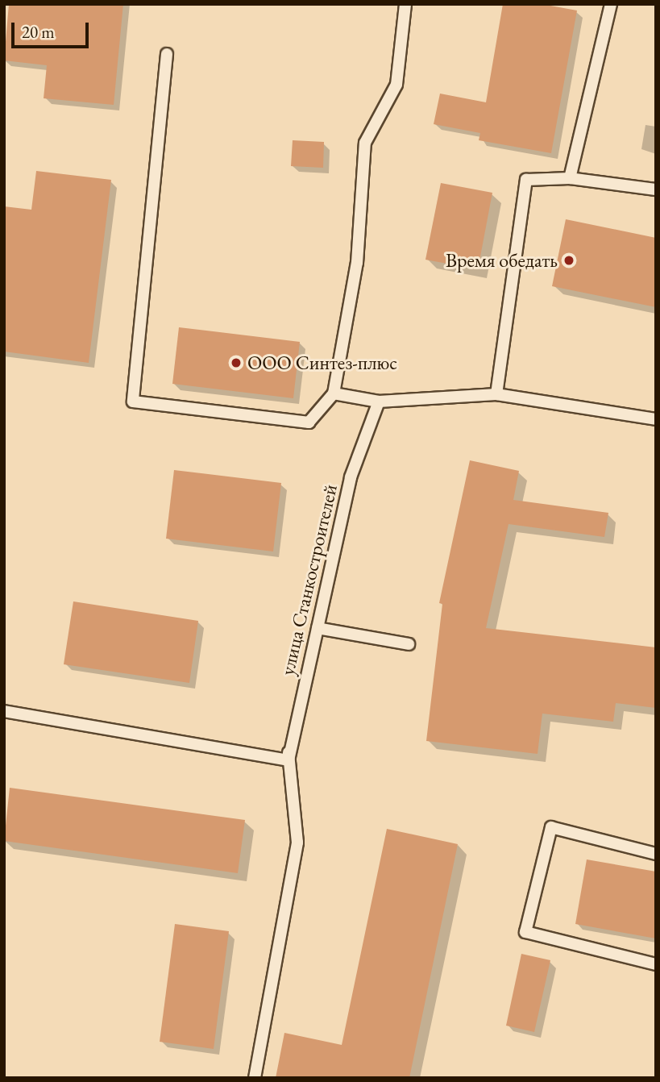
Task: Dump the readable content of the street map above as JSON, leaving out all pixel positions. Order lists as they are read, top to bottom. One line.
{"streets":{"lane":["улица Станкостроителей"]},"places":["Время обедать","ООО Синтез-плюс"],"scale_bar":"20 m"}
